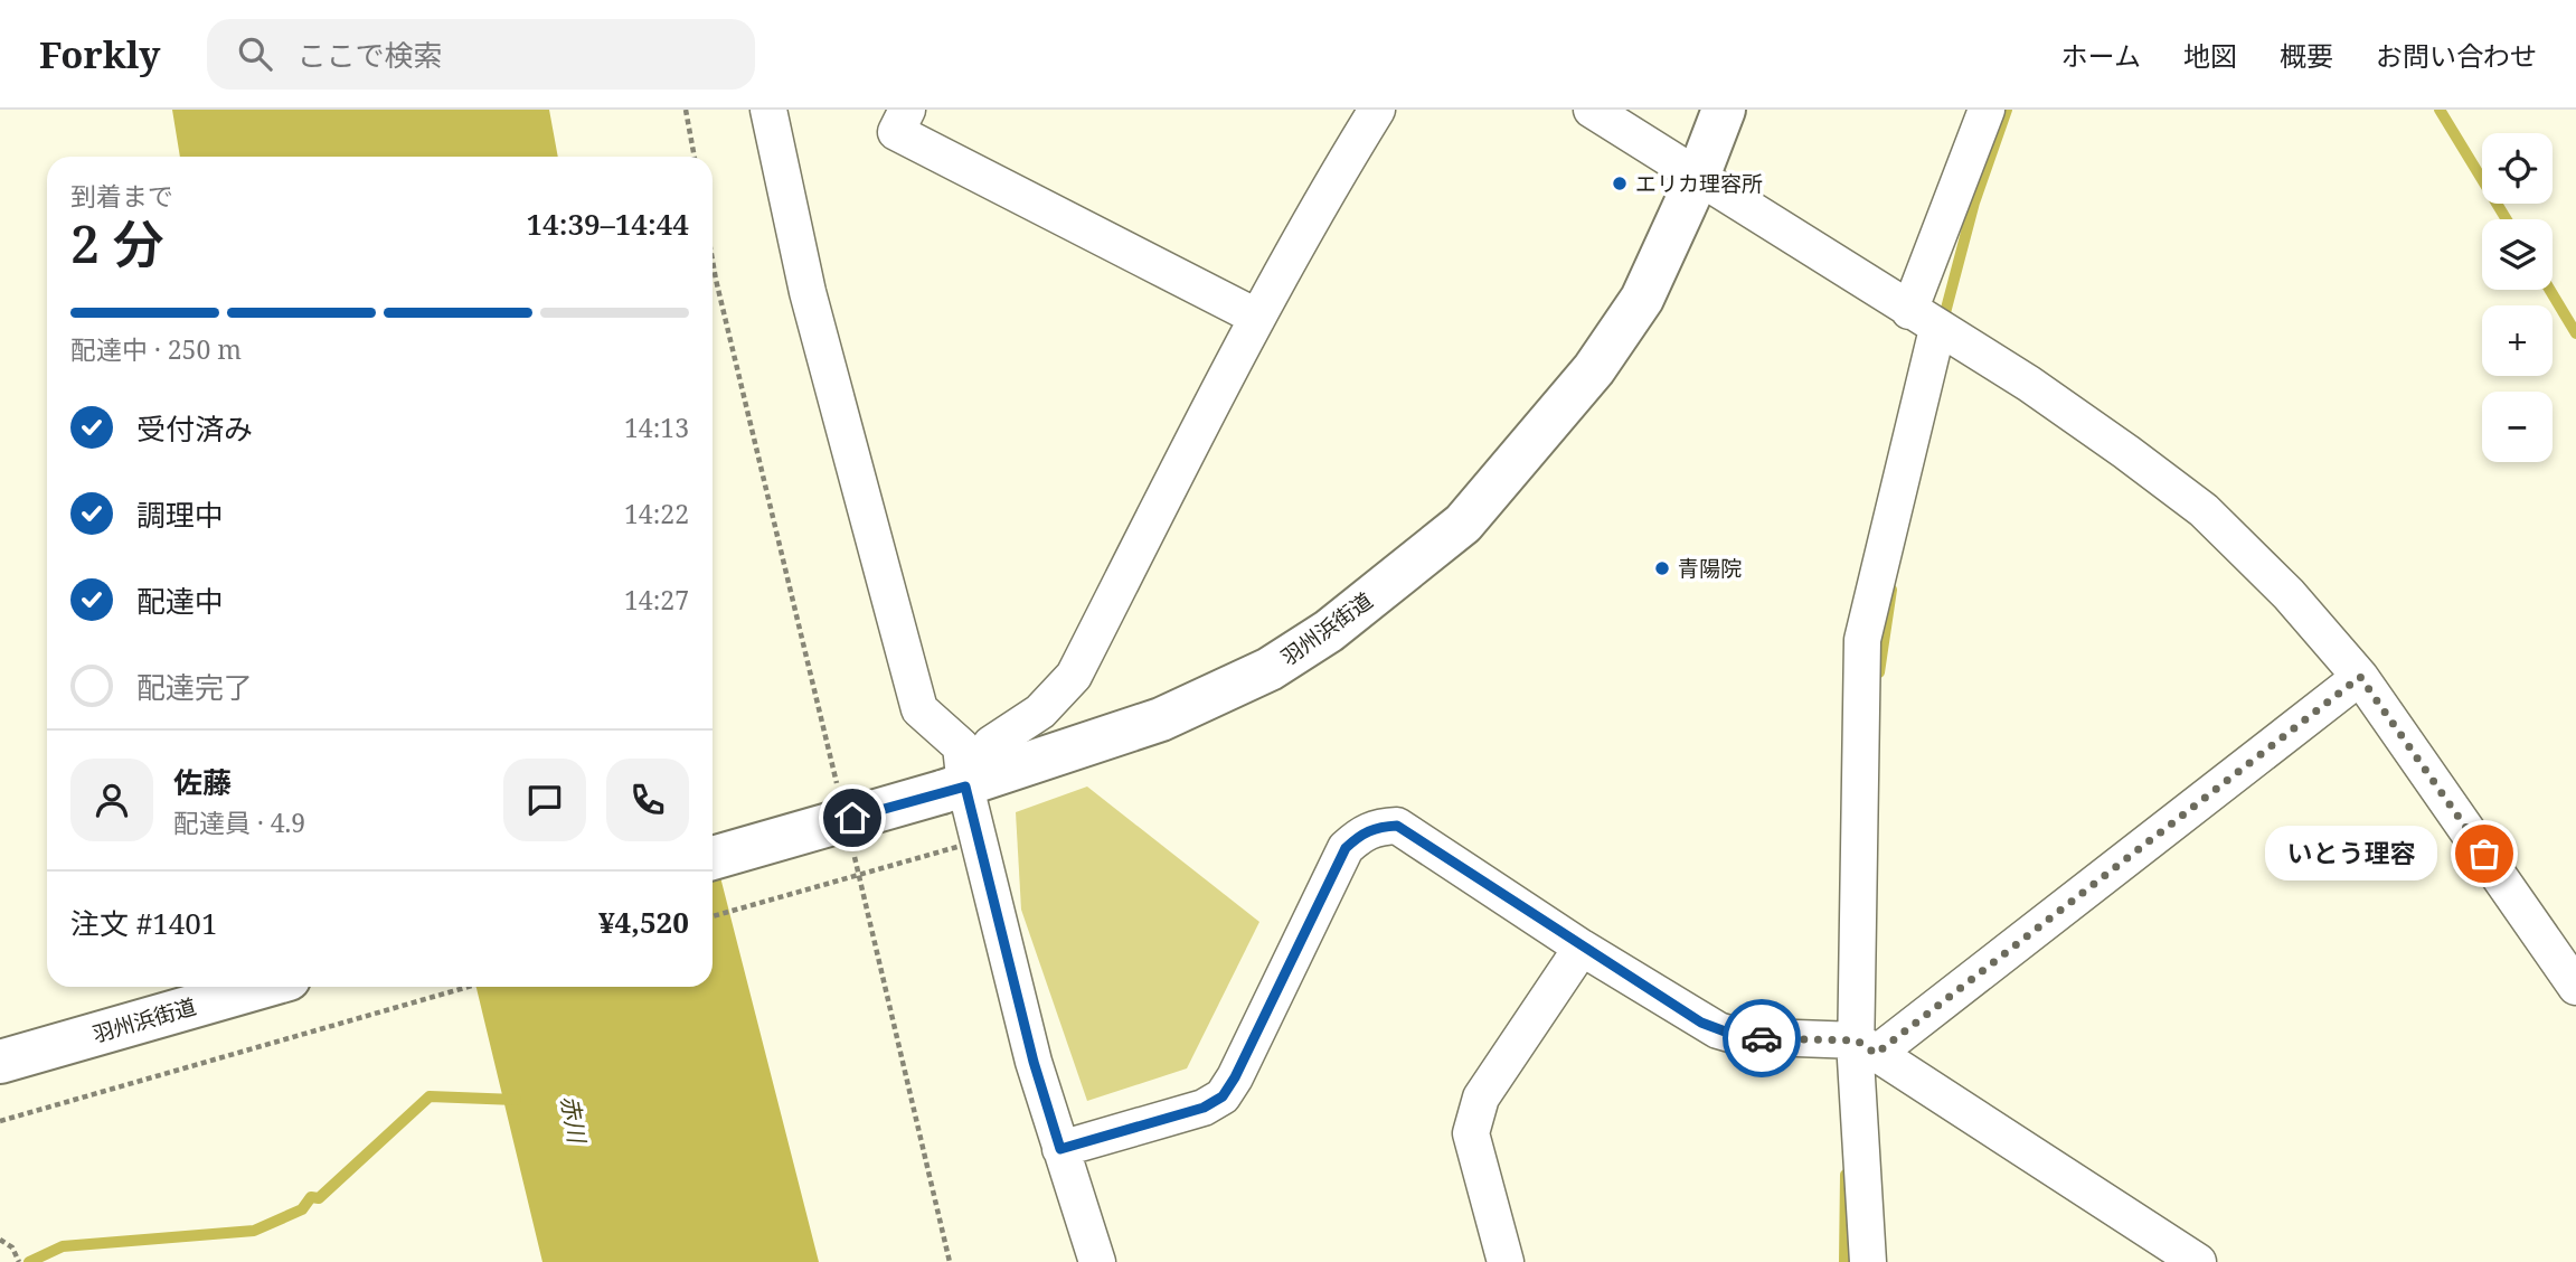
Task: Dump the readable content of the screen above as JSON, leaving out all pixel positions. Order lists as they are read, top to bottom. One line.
{"streets":{"main road":["羽州浜街道"]},"water":["赤川"],"places":["エリカ理容所","青陽院","いとう理容"],"page":{"header":"Forkly","search":"ここで検索","nav":["ホーム","地図","概要","お問い合わせ"],"map_buttons":["+","−"],"heading":["2 分","到着まで","14:39–14:44"],"panel":["佐藤","配達員 · 4.9","注文 #1401","¥4,520"],"bar":"配達中 · 250 m","list":[["受付済み","14:13"],["調理中","14:22"],["配達中","14:27"],"配達完了"],"bubble":"いとう理容"}}
